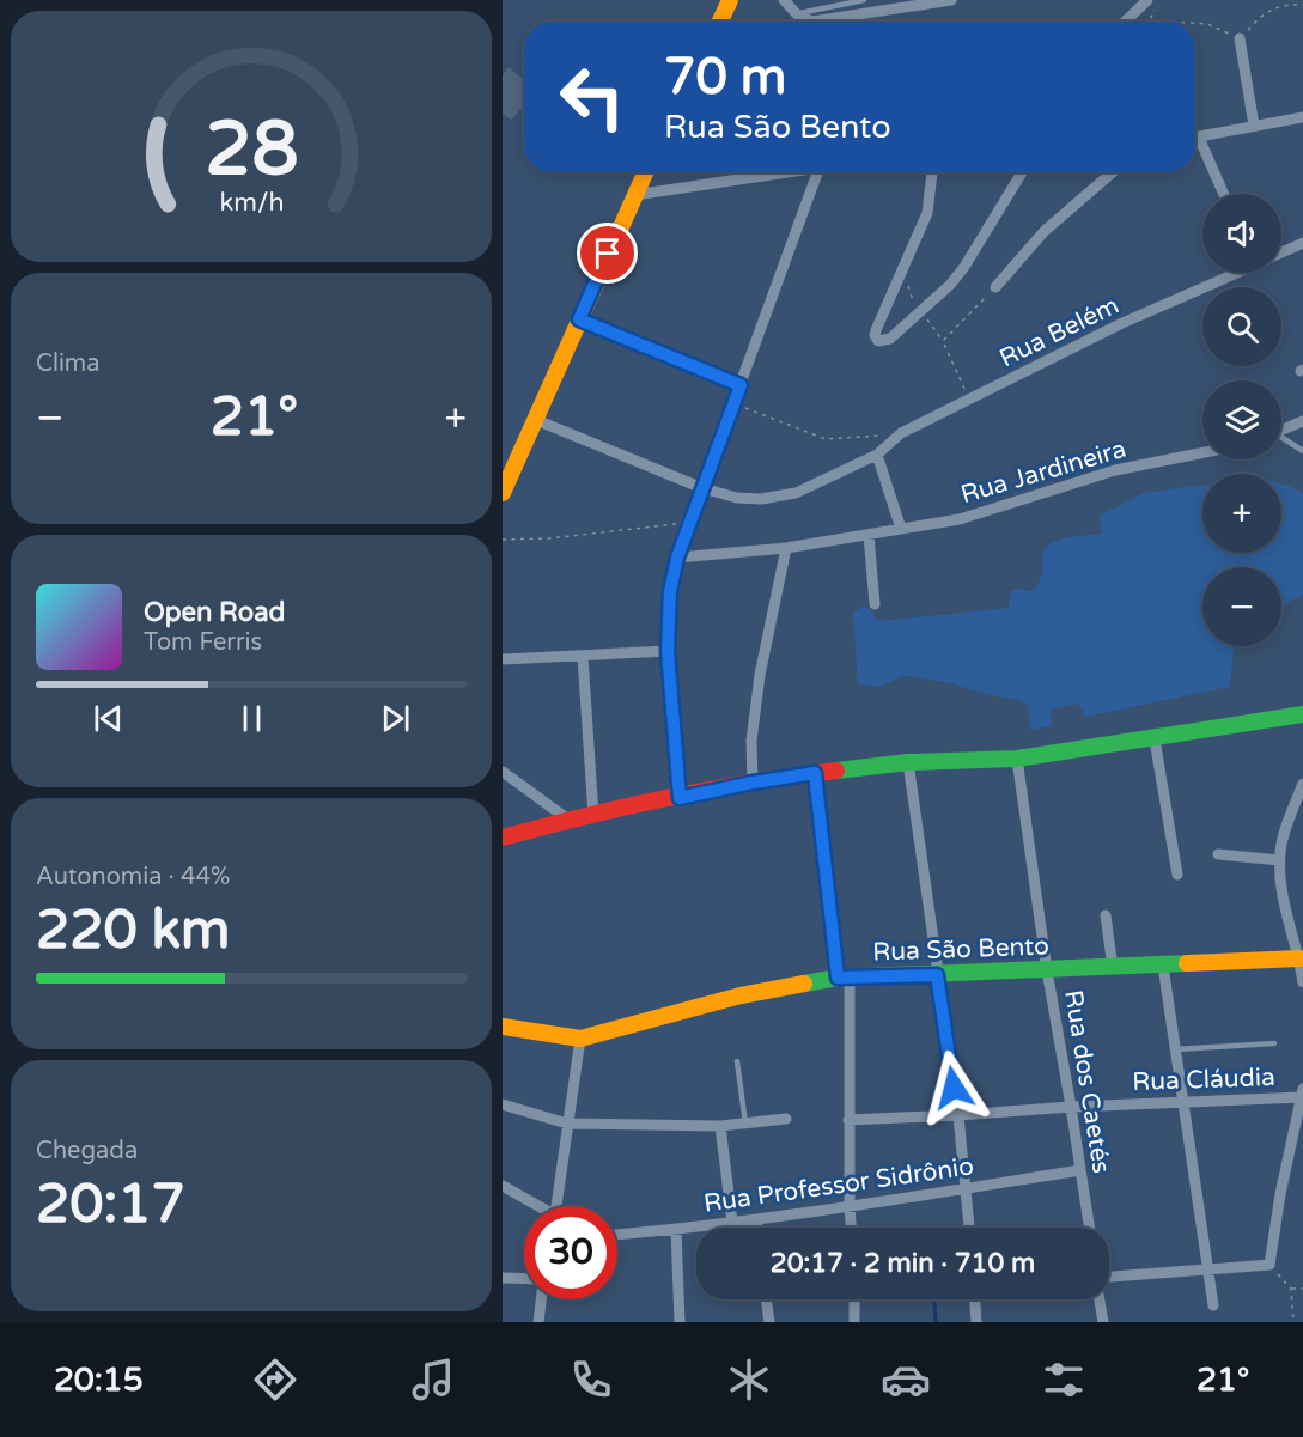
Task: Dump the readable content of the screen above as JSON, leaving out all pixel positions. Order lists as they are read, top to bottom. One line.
{"streets":{"street":["Rua Belém","Rua Jardineira","Rua São Bento","Rua Cláudia","Rua dos Caetés","Rua Professor Sidrônio"]},"crossings":[["Rua São Bento","Rua dos Caetés"],["Rua Cláudia","Rua dos Caetés"],["Rua dos Caetés","Rua Professor Sidrônio"]],"page":{"turn":["70 m","Rua São Bento"],"map_buttons":["+","−"],"tile":["Clima",["Autonomia · 44%","220 km"],["Chegada","20:17"]],"heat":["−","21°","+"],"song":["Open Road","Tom Ferris"],"limit":"30","trip":"20:17 · 2 min · 710 m","tabs":["20:15","21°"],"gauge":["28","km/h"]}}
